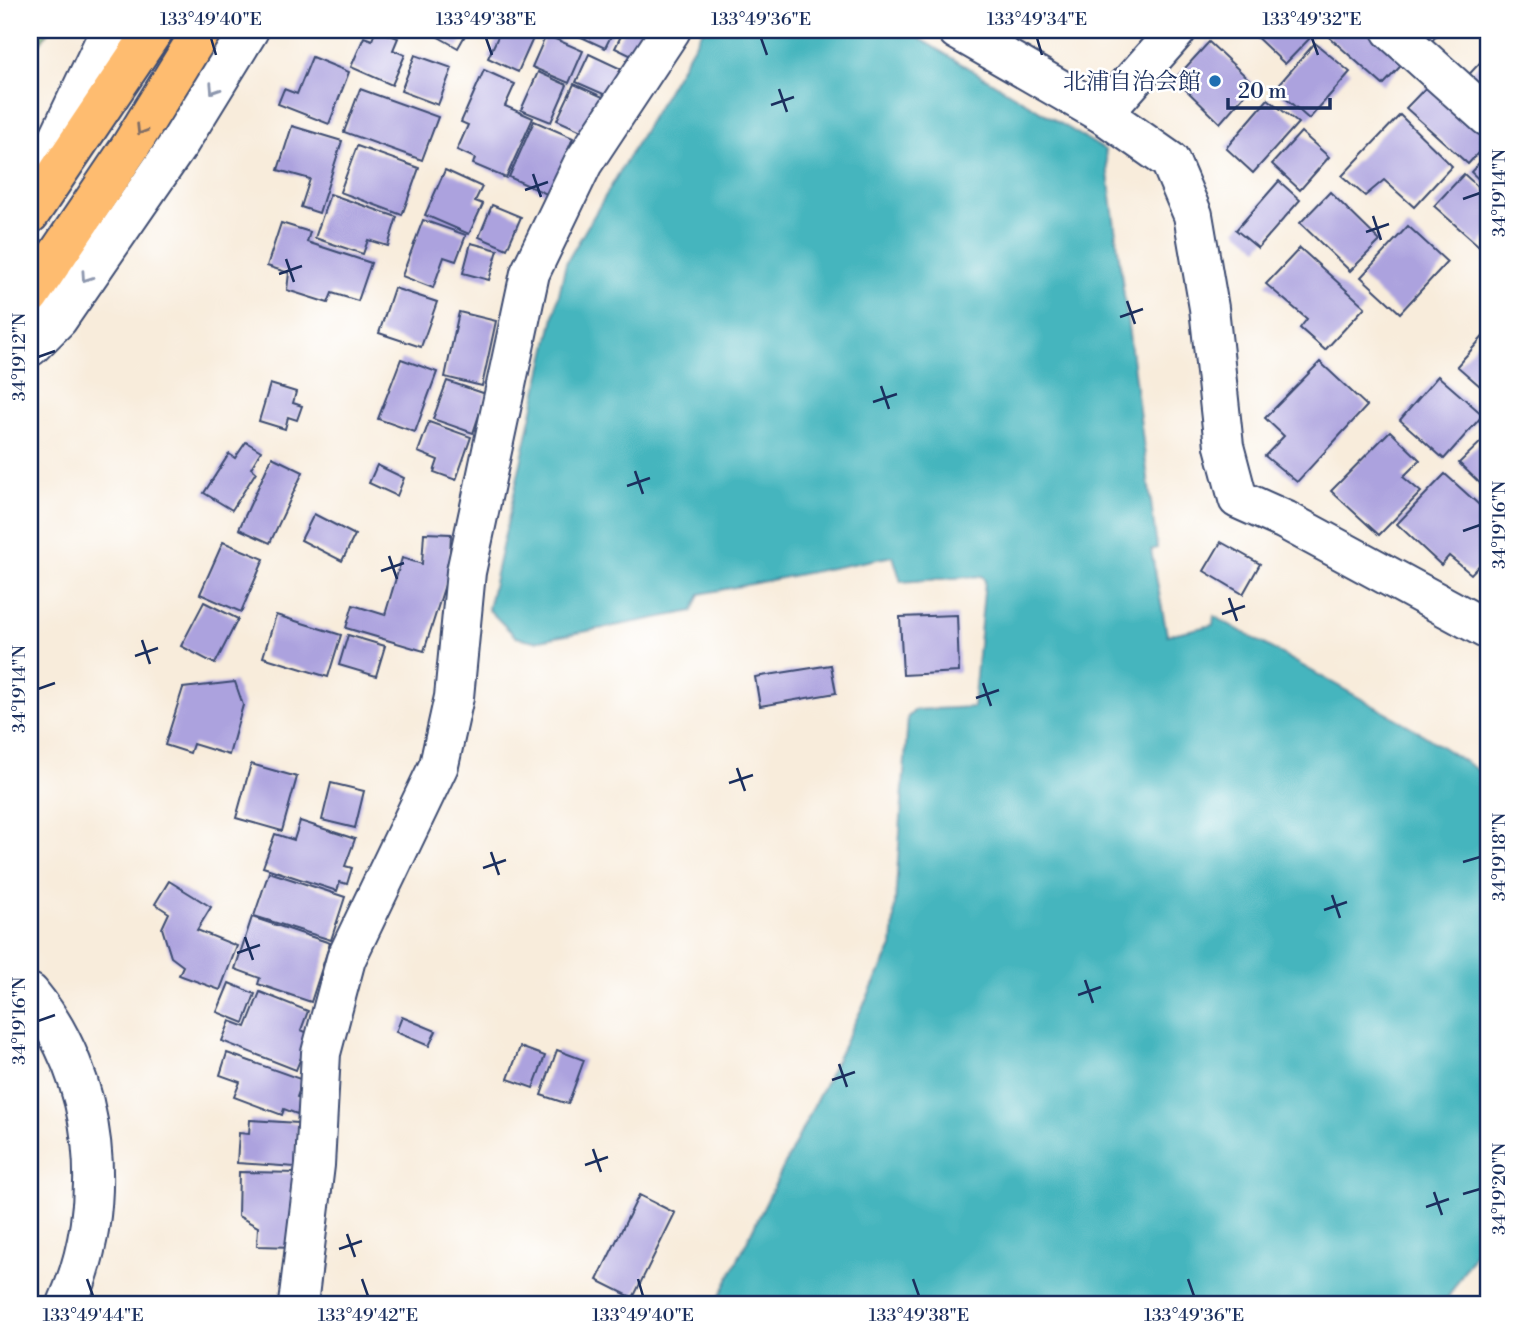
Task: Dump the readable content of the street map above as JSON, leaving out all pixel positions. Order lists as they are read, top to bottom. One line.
{"places":["北浦自治会館"],"scale_bar":"20 m","coordinates":["133°49'40\"E","133°49'38\"E","133°49'36\"E","133°49'34\"E","133°49'32\"E","34°19'14\"N","34°19'12\"N","34°19'16\"N","34°19'18\"N","34°19'20\"N","133°49'44\"E","133°49'42\"E"]}
